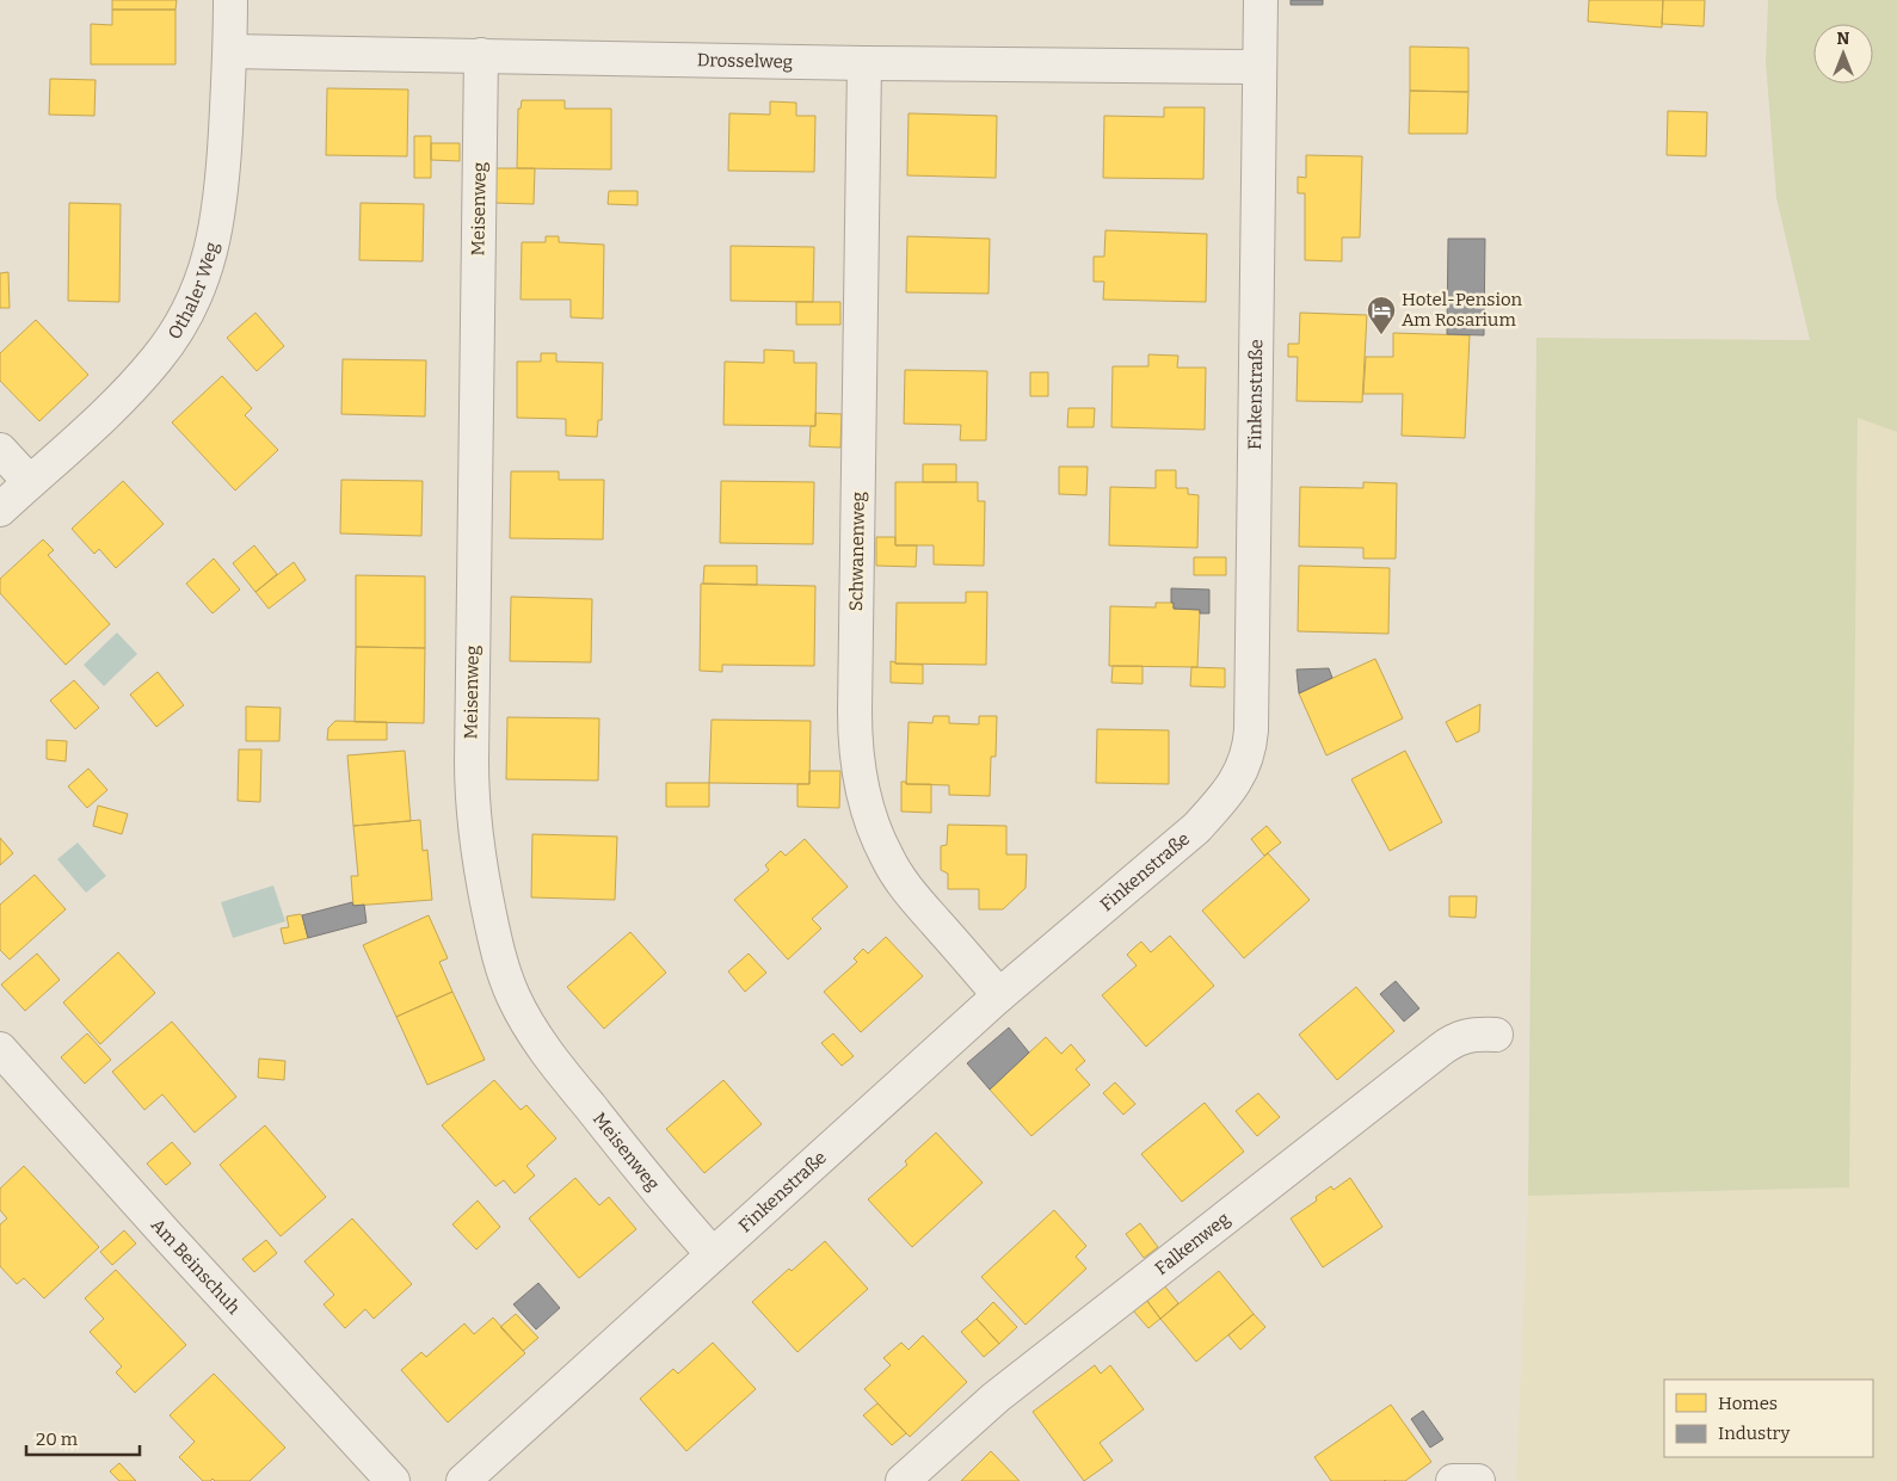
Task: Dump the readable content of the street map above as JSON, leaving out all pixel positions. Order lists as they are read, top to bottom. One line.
{"streets":{"street":["Drosselweg","Meisenweg","Othaler Weg","Finkenstraße","Schwanenweg","Falkenweg","Am Beinschuh"]},"crossings":[["Drosselweg","Meisenweg"],["Drosselweg","Othaler Weg"],["Drosselweg","Finkenstraße"],["Drosselweg","Schwanenweg"],["Meisenweg","Finkenstraße"],["Finkenstraße","Schwanenweg"]],"places":{"hotel":["Hotel-Pension Am Rosarium"]},"legend":["Homes","Industry"],"scale_bar":"20 m","north":"top"}
